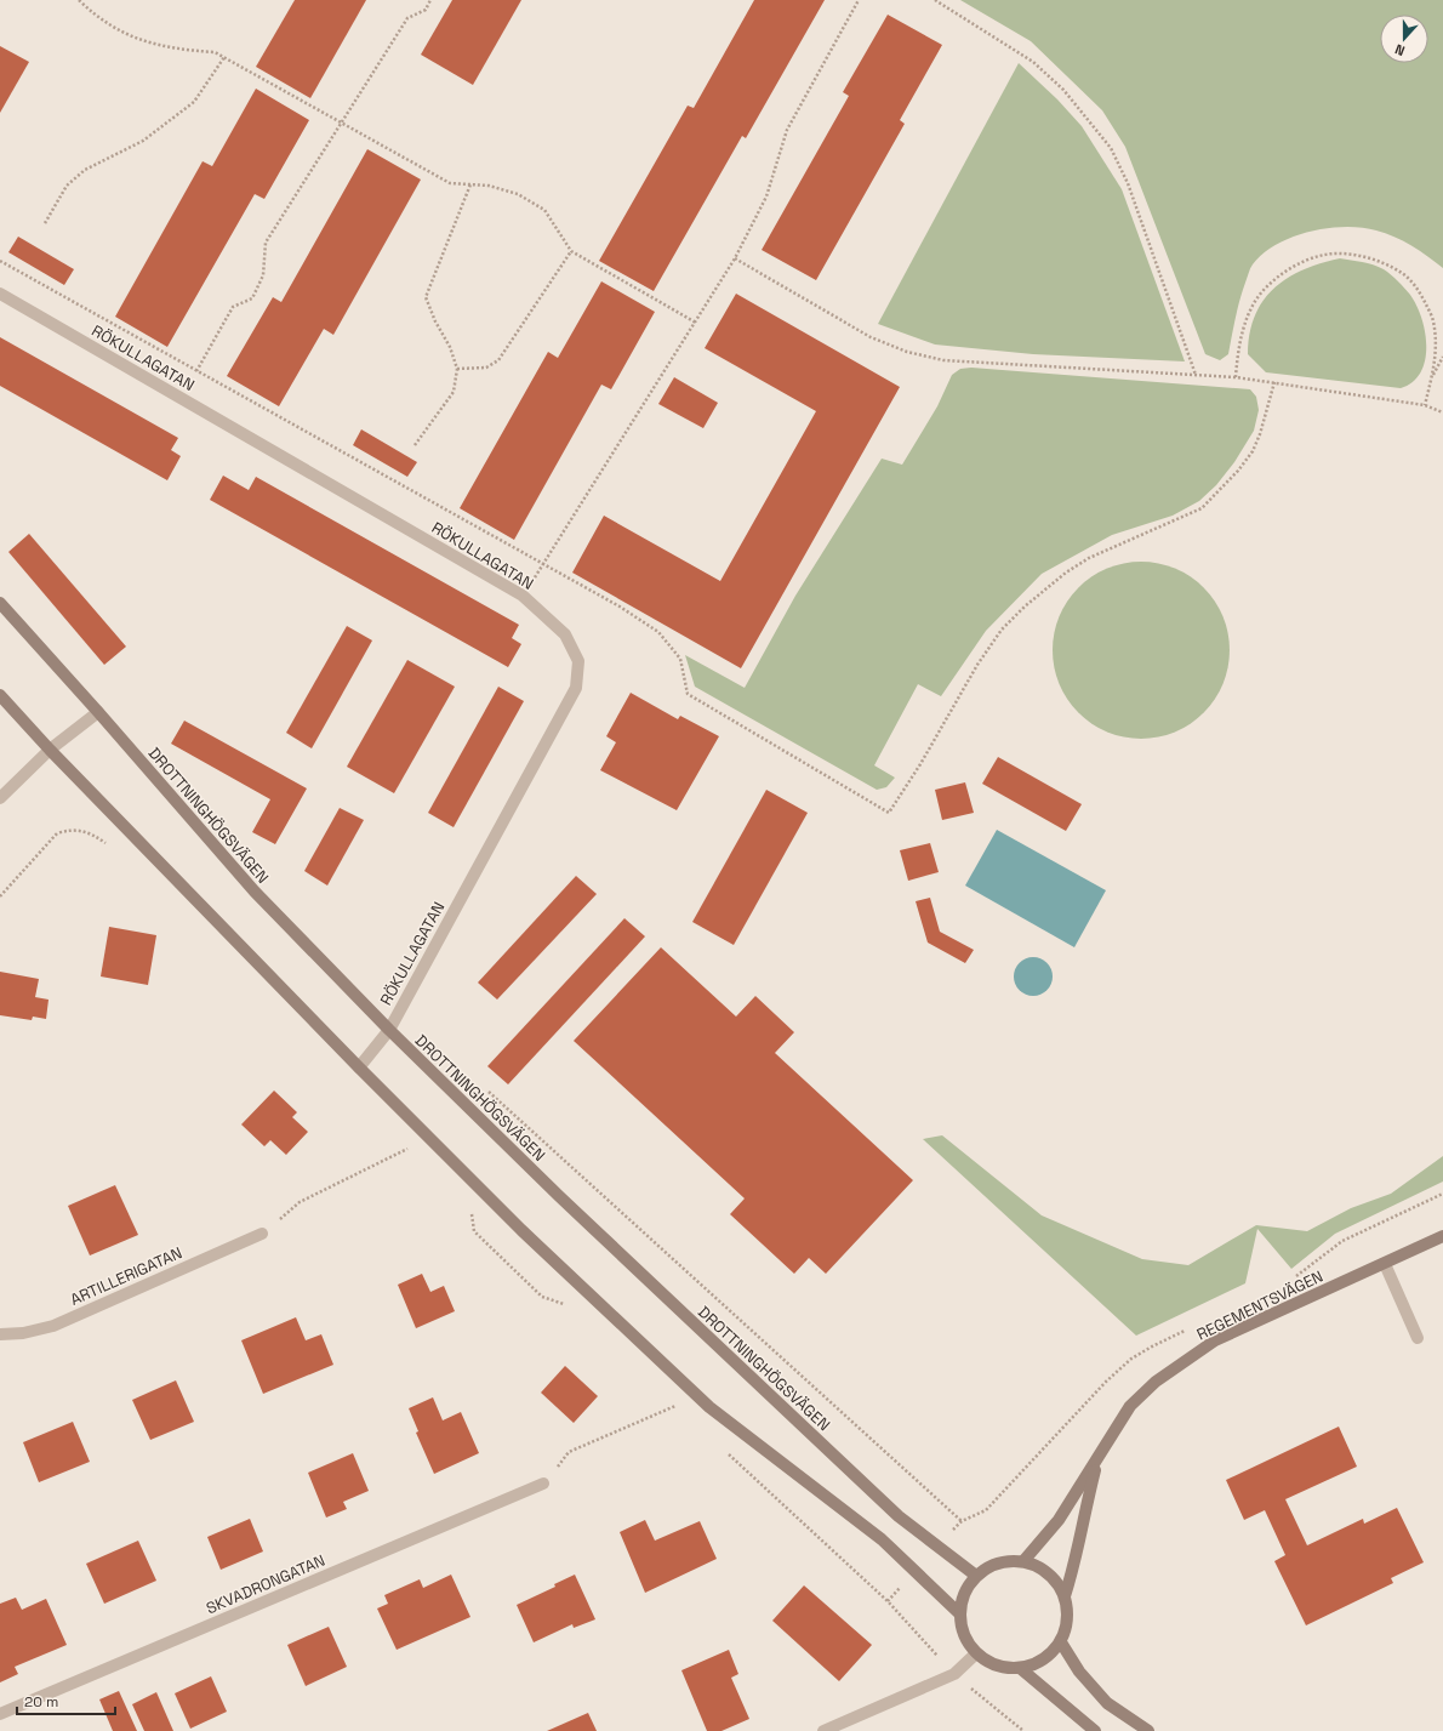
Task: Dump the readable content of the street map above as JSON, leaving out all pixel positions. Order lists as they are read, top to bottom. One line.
{"streets":{"street":["RÖKULLAGATAN","DROTTNINGHÖGSVÄGEN","ARTILLERIGATAN","REGEMENTSVÄGEN","SKVADRONGATAN"]},"crossings":[["RÖKULLAGATAN","DROTTNINGHÖGSVÄGEN"],["DROTTNINGHÖGSVÄGEN","REGEMENTSVÄGEN"]],"scale_bar":"20 m","north":"bottom"}
